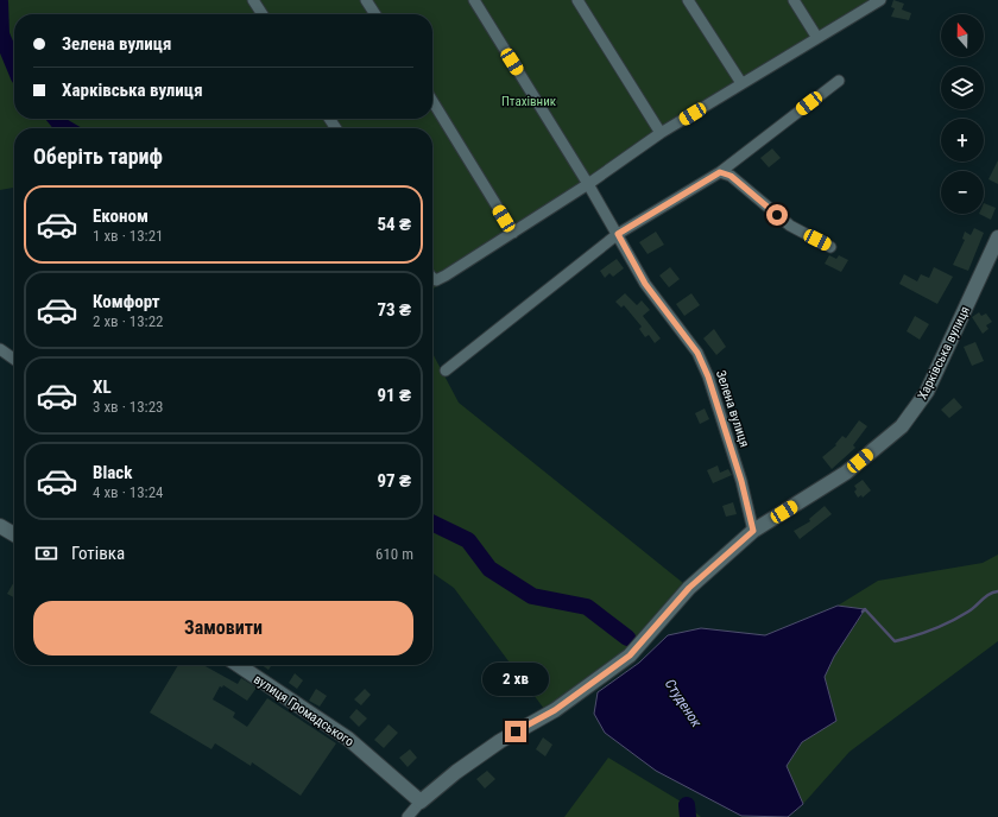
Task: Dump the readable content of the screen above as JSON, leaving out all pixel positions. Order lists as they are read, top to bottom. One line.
{"streets":{"street":["Харківська вулиця","Зелена вулиця","вулиця Громадського"]},"crossings":[["Харківська вулиця","Зелена вулиця"],["Харківська вулиця","вулиця Громадського"]],"water":["Студенок"],"parks":["Птахівник"],"north":"top","page":{"map_buttons":["+","−"],"banner":["Зелена вулиця","Харківська вулиця"],"heading":"Оберіть тариф","list":[{"name":"Економ","note":"1 хв · 13:21","value":"54 ₴"},{"name":"Комфорт","note":"2 хв · 13:22","value":"73 ₴"},{"name":"XL","note":"3 хв · 13:23","value":"91 ₴"},{"name":"Black","note":"4 хв · 13:24","value":"97 ₴"}],"pay":["Готівка","610 m"],"buttons":"Замовити","bubble":"2 хв"}}
